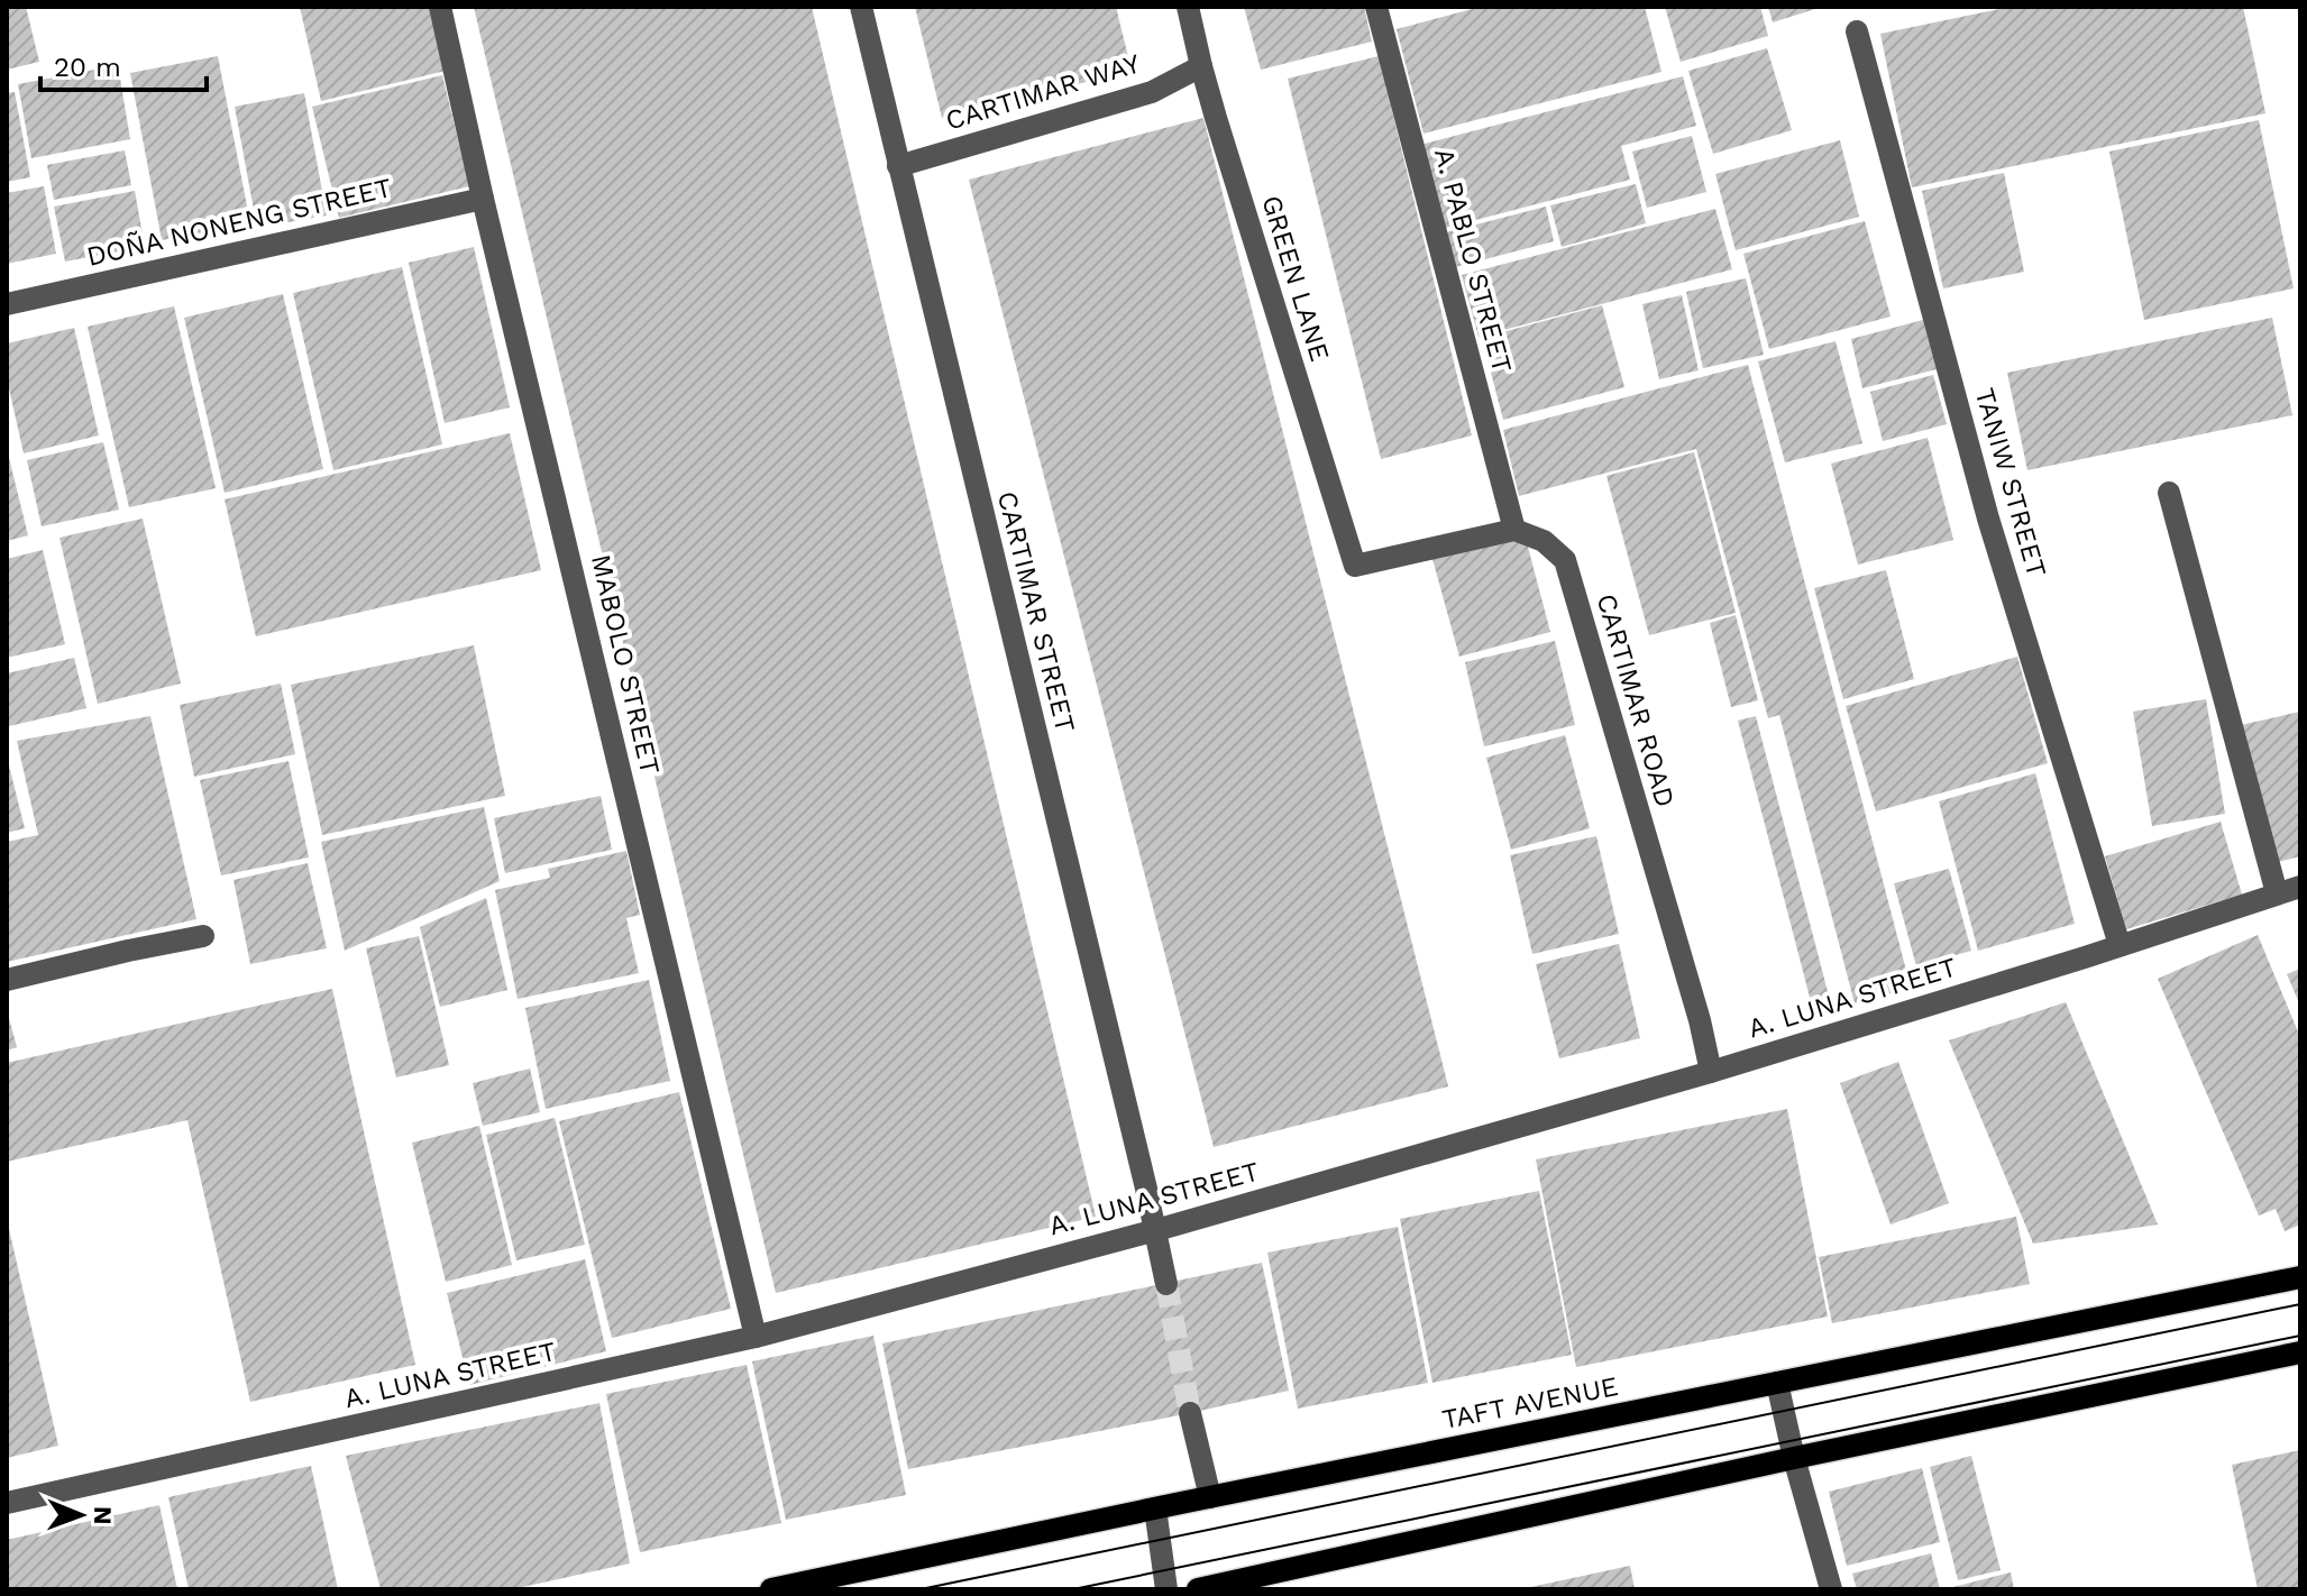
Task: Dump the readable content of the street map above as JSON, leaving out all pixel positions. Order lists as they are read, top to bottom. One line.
{"streets":{"main road":["TAFT AVENUE"],"street":["CARTIMAR WAY","DOÑA NONENG STREET","A. PABLO STREET","GREEN LANE","TANIW STREET","CARTIMAR STREET","MABOLO STREET","CARTIMAR ROAD","A. LUNA STREET"]},"crossings":[["CARTIMAR WAY","GREEN LANE"],["CARTIMAR WAY","CARTIMAR STREET"],["DOÑA NONENG STREET","MABOLO STREET"],["A. PABLO STREET","GREEN LANE"],["A. PABLO STREET","CARTIMAR ROAD"],["GREEN LANE","CARTIMAR ROAD"],["TANIW STREET","A. LUNA STREET"],["CARTIMAR STREET","A. LUNA STREET"],["MABOLO STREET","A. LUNA STREET"],["CARTIMAR ROAD","A. LUNA STREET"]],"scale_bar":"20 m","north":"right"}
